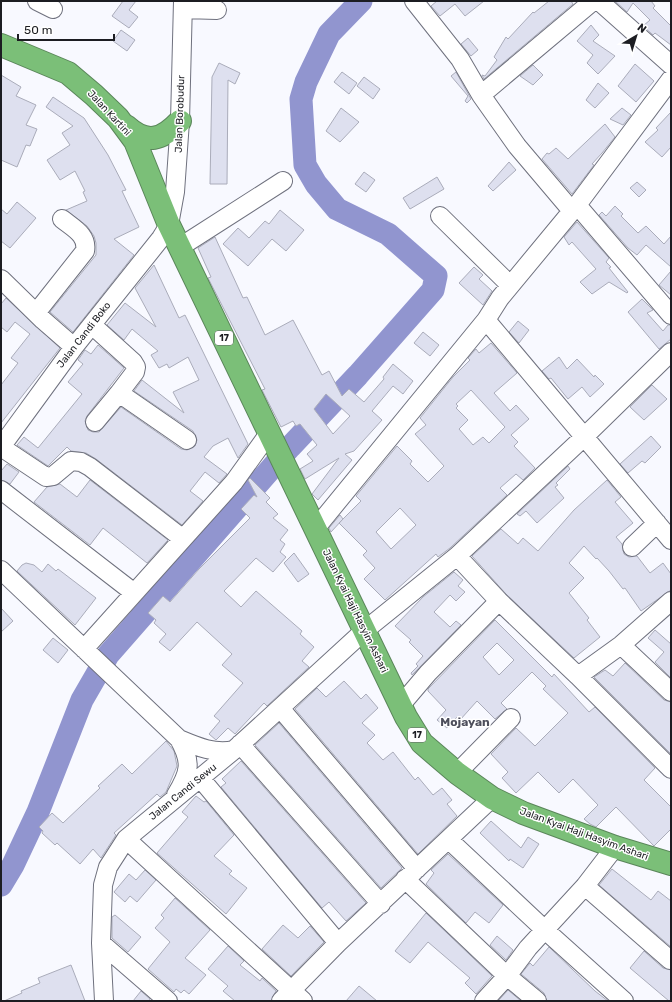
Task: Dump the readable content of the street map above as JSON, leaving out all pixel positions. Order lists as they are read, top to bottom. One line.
{"streets":{"highway":["Jalan Kartini","17","Jalan Kyai Haji Hasyim Ashari"],"street":["Jalan Borobudur","Jalan Candi Boko","Jalan Candi Sewu"]},"crossings":[["Jalan Kartini","Jalan Borobudur"],["Jalan Kartini","Jalan Candi Boko"],["Jalan Kartini","Jalan Kyai Haji Hasyim Ashari"],["Jalan Borobudur","Jalan Candi Boko"],["Jalan Borobudur","Jalan Kyai Haji Hasyim Ashari"],["Jalan Candi Boko","Jalan Kyai Haji Hasyim Ashari"],["Jalan Kyai Haji Hasyim Ashari","Jalan Candi Sewu"]],"districts":["Mojayan"],"scale_bar":"50 m","north":"top right"}
